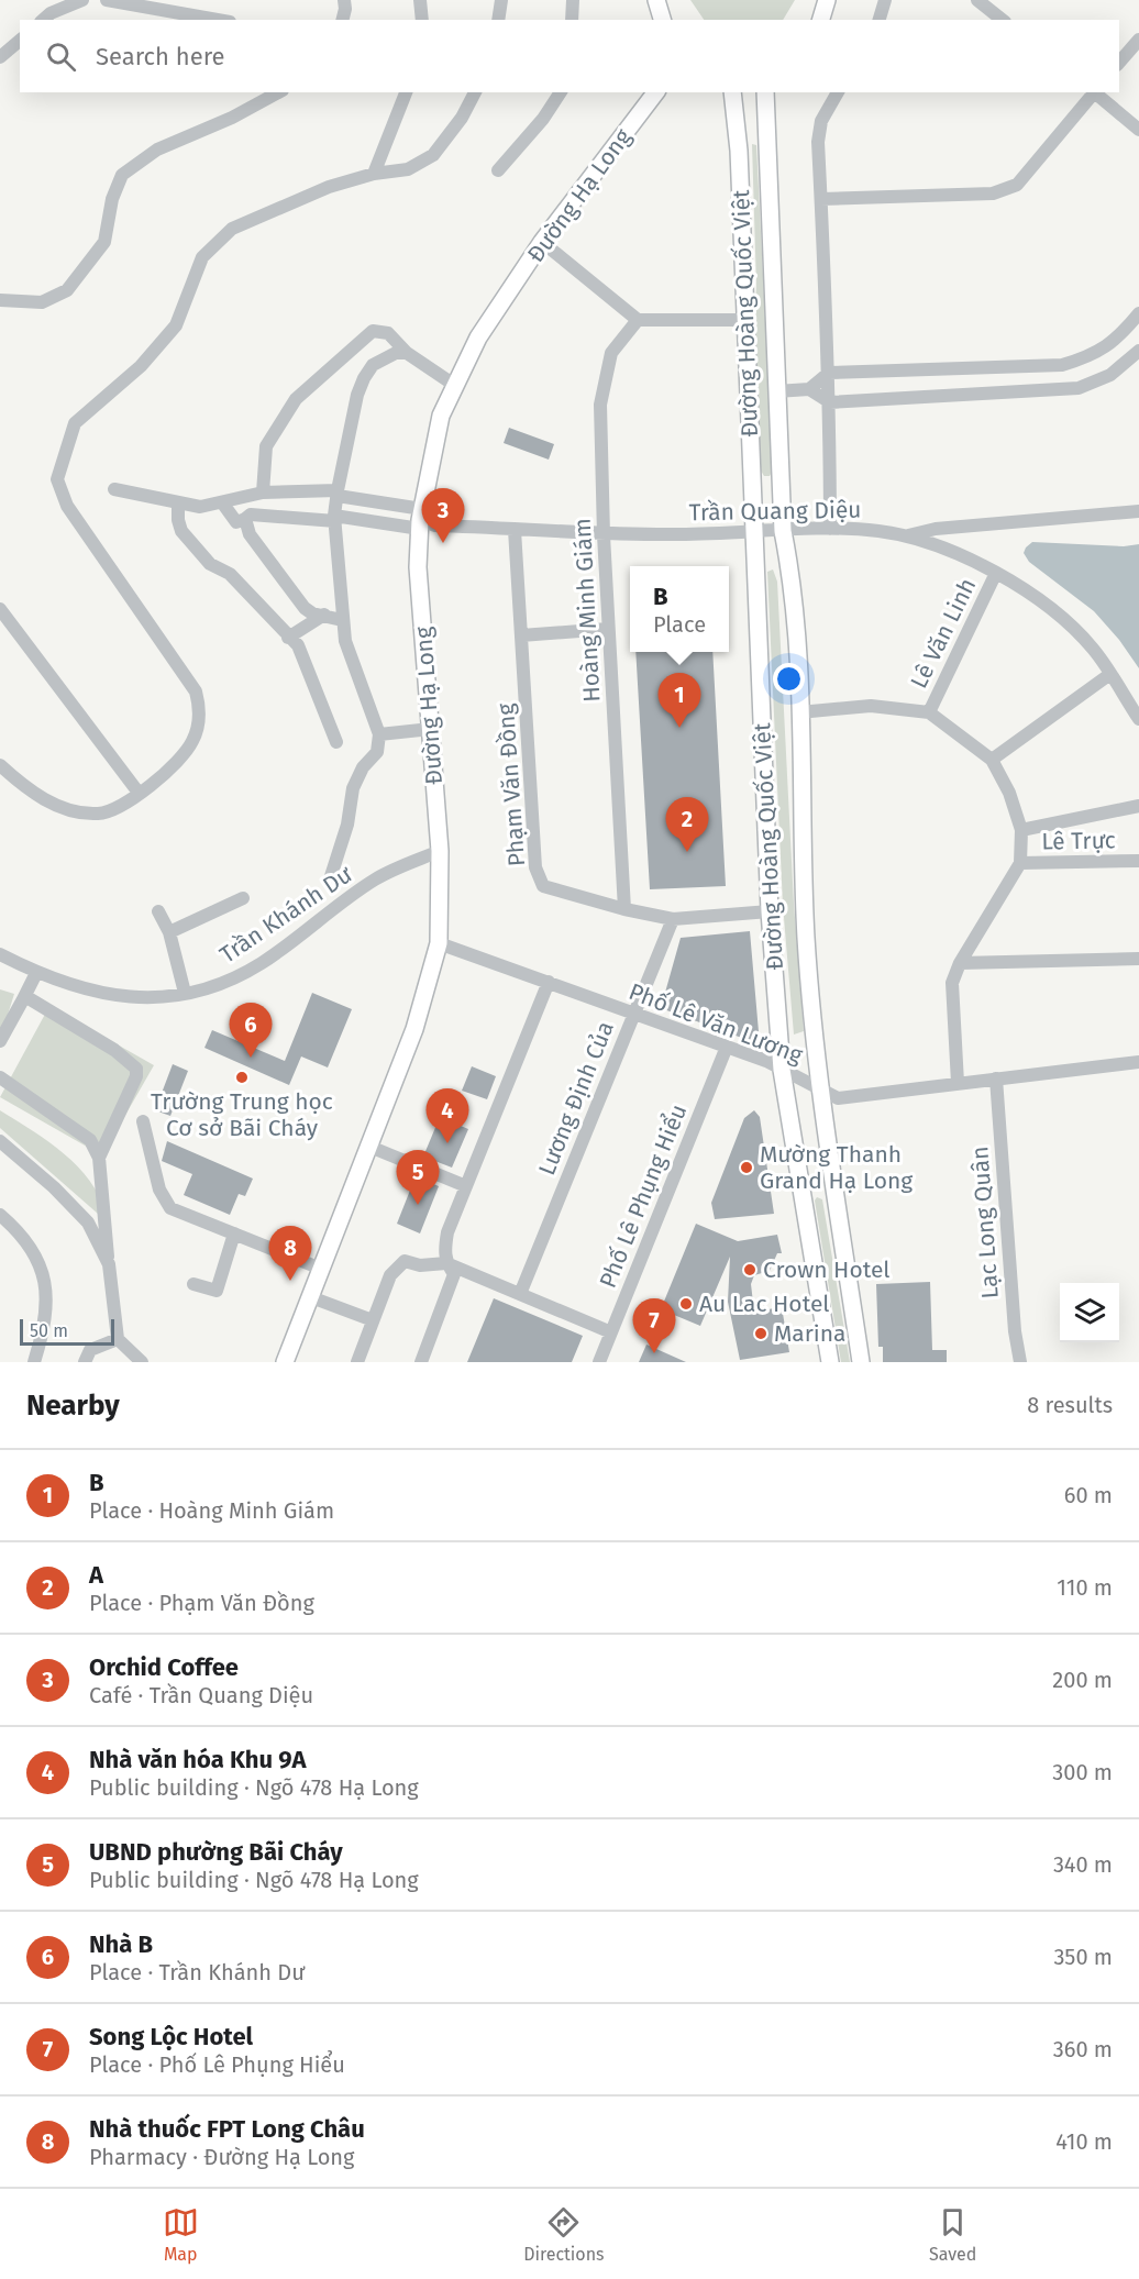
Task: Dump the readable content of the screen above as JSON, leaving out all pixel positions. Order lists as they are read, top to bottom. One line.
{"streets":{"main road":["Đường Hạ Long","Đường Hoàng Quốc Việt"],"street":["Trần Quang Diệu","Hoàng Minh Giám","Lê Văn Linh","Phạm Văn Đồng","Lê Trực","Trần Khánh Dư","Phố Lê Văn Lương","Lương Định Của","Phố Lê Phụng Hiểu","Lạc Long Quân"]},"crossings":[["Đường Hạ Long","Trần Quang Diệu"],["Đường Hạ Long","Trần Khánh Dư"],["Đường Hạ Long","Phố Lê Văn Lương"],["Đường Hoàng Quốc Việt","Trần Quang Diệu"],["Đường Hoàng Quốc Việt","Phạm Văn Đồng"],["Đường Hoàng Quốc Việt","Phố Lê Văn Lương"],["Trần Quang Diệu","Hoàng Minh Giám"],["Trần Quang Diệu","Lê Văn Linh"],["Trần Quang Diệu","Phạm Văn Đồng"],["Hoàng Minh Giám","Phạm Văn Đồng"],["Phạm Văn Đồng","Lương Định Của"],["Phố Lê Văn Lương","Lương Định Của"],["Phố Lê Văn Lương","Phố Lê Phụng Hiểu"],["Phố Lê Văn Lương","Lạc Long Quân"]],"places":["Trường Trung học Cơ sở Bãi Cháy","Mường Thanh Grand Hạ Long","Crown Hotel","Au Lac Hotel","Marina"],"scale_bar":"50 m","page":{"search":"Search here","pins":["3","1","2","6","4","5","8","7"],"popup":["B","Place"],"scale":"50 m","heading":["Nearby","8 results"],"list":[{"mark":"1","name":"B","note":"Place · Hoàng Minh Giám","value":"60 m"},{"mark":"2","name":"A","note":"Place · Phạm Văn Đồng","value":"110 m"},{"mark":"3","name":"Orchid Coffee","note":"Café · Trần Quang Diệu","value":"200 m"},{"mark":"4","name":"Nhà văn hóa Khu 9A","note":"Public building · Ngõ 478 Hạ Long","value":"300 m"},{"mark":"5","name":"UBND phường Bãi Cháy","note":"Public building · Ngõ 478 Hạ Long","value":"340 m"},{"mark":"6","name":"Nhà B","note":"Place · Trần Khánh Dư","value":"350 m"},{"mark":"7","name":"Song Lộc Hotel","note":"Place · Phố Lê Phụng Hiểu","value":"360 m"},{"mark":"8","name":"Nhà thuốc FPT Long Châu","note":"Pharmacy · Đường Hạ Long","value":"410 m"}],"nav":["Map","Directions","Saved"]}}
